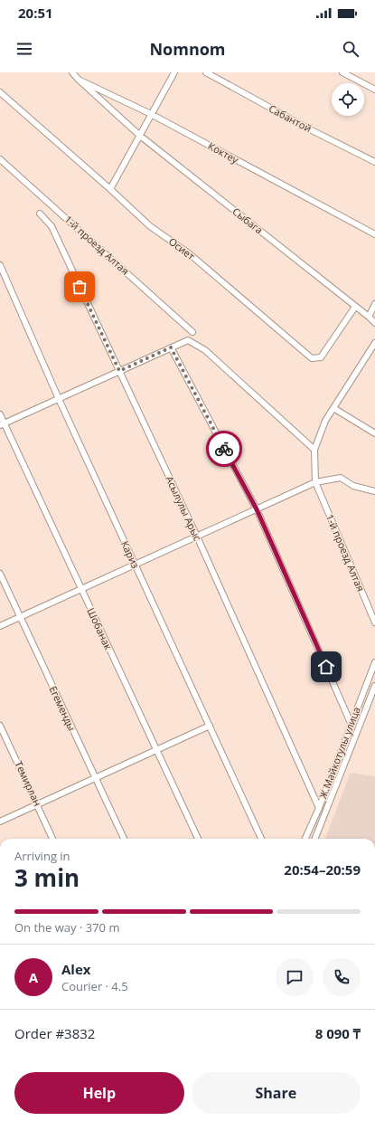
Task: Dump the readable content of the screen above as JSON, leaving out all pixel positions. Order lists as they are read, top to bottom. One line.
{"streets":{"street":["Сабантой","Коктеу","Сыбага","1-й проезд Алтая","Осиет","Асылулы Арыс","Кариз","Шобанак","Егеменды","Ж.Майкотулы улица","Темирлан"]},"crossings":[["Коктеу","Сыбага"],["Сыбага","Осиет"],["Асылулы Арыс","Ж.Майкотулы улица"]],"page":{"status":"20:51","header":"Nomnom","heading":["3 min","Arriving in","20:54–20:59"],"panel":["Alex","Courier · 4.5","Order #3832","8 090 ₸"],"bar":"On the way · 370 m","round":"A","buttons":["Help","Share"]}}
